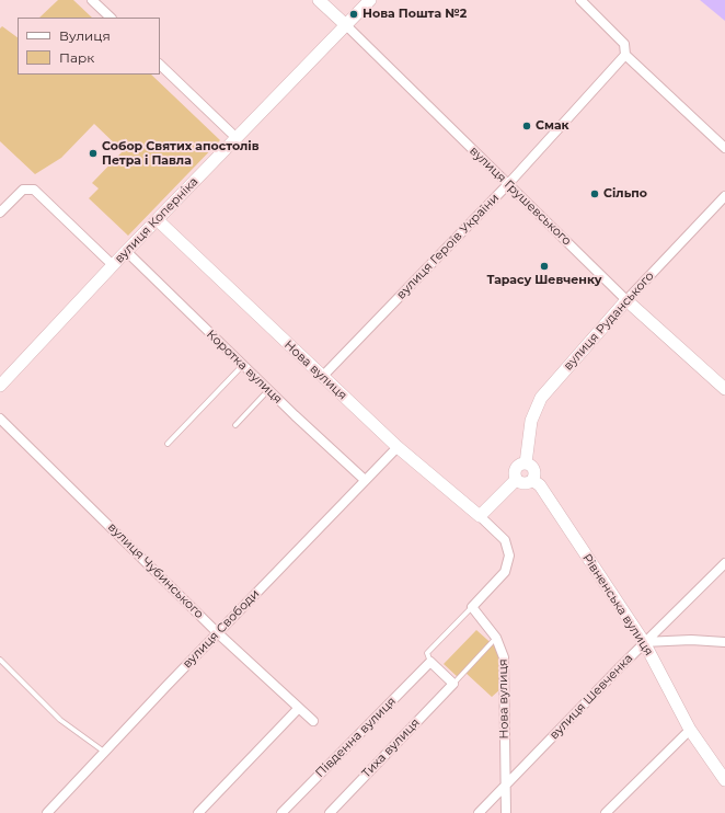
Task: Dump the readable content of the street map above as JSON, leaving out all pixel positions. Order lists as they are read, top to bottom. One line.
{"streets":{"street":["вулиця Грушевського","вулиця Коперніка","вулиця Героїв України","вулиця Руданського","Коротка вулиця","Нова вулиця","вулиця Чубинського","Рівненська вулиця","вулиця Свободи","вулиця Шевченка","Південна вулиця","Тиха вулиця"]},"crossings":[["вулиця Грушевського","вулиця Коперніка"],["вулиця Грушевського","вулиця Героїв України"],["вулиця Грушевського","вулиця Руданського"],["вулиця Коперніка","Коротка вулиця"],["вулиця Коперніка","Нова вулиця"],["вулиця Героїв України","Нова вулиця"],["вулиця Руданського","Рівненська вулиця"],["Коротка вулиця","вулиця Свободи"],["Нова вулиця","вулиця Свободи"],["Нова вулиця","вулиця Шевченка"],["вулиця Чубинського","вулиця Свободи"],["Рівненська вулиця","вулиця Шевченка"]],"places":["Нова Пошта №2","Смак","Собор Святих апостолів Петра і Павла","Сільпо","Тарасу Шевченку"],"legend":["Вулиця","Парк"]}
